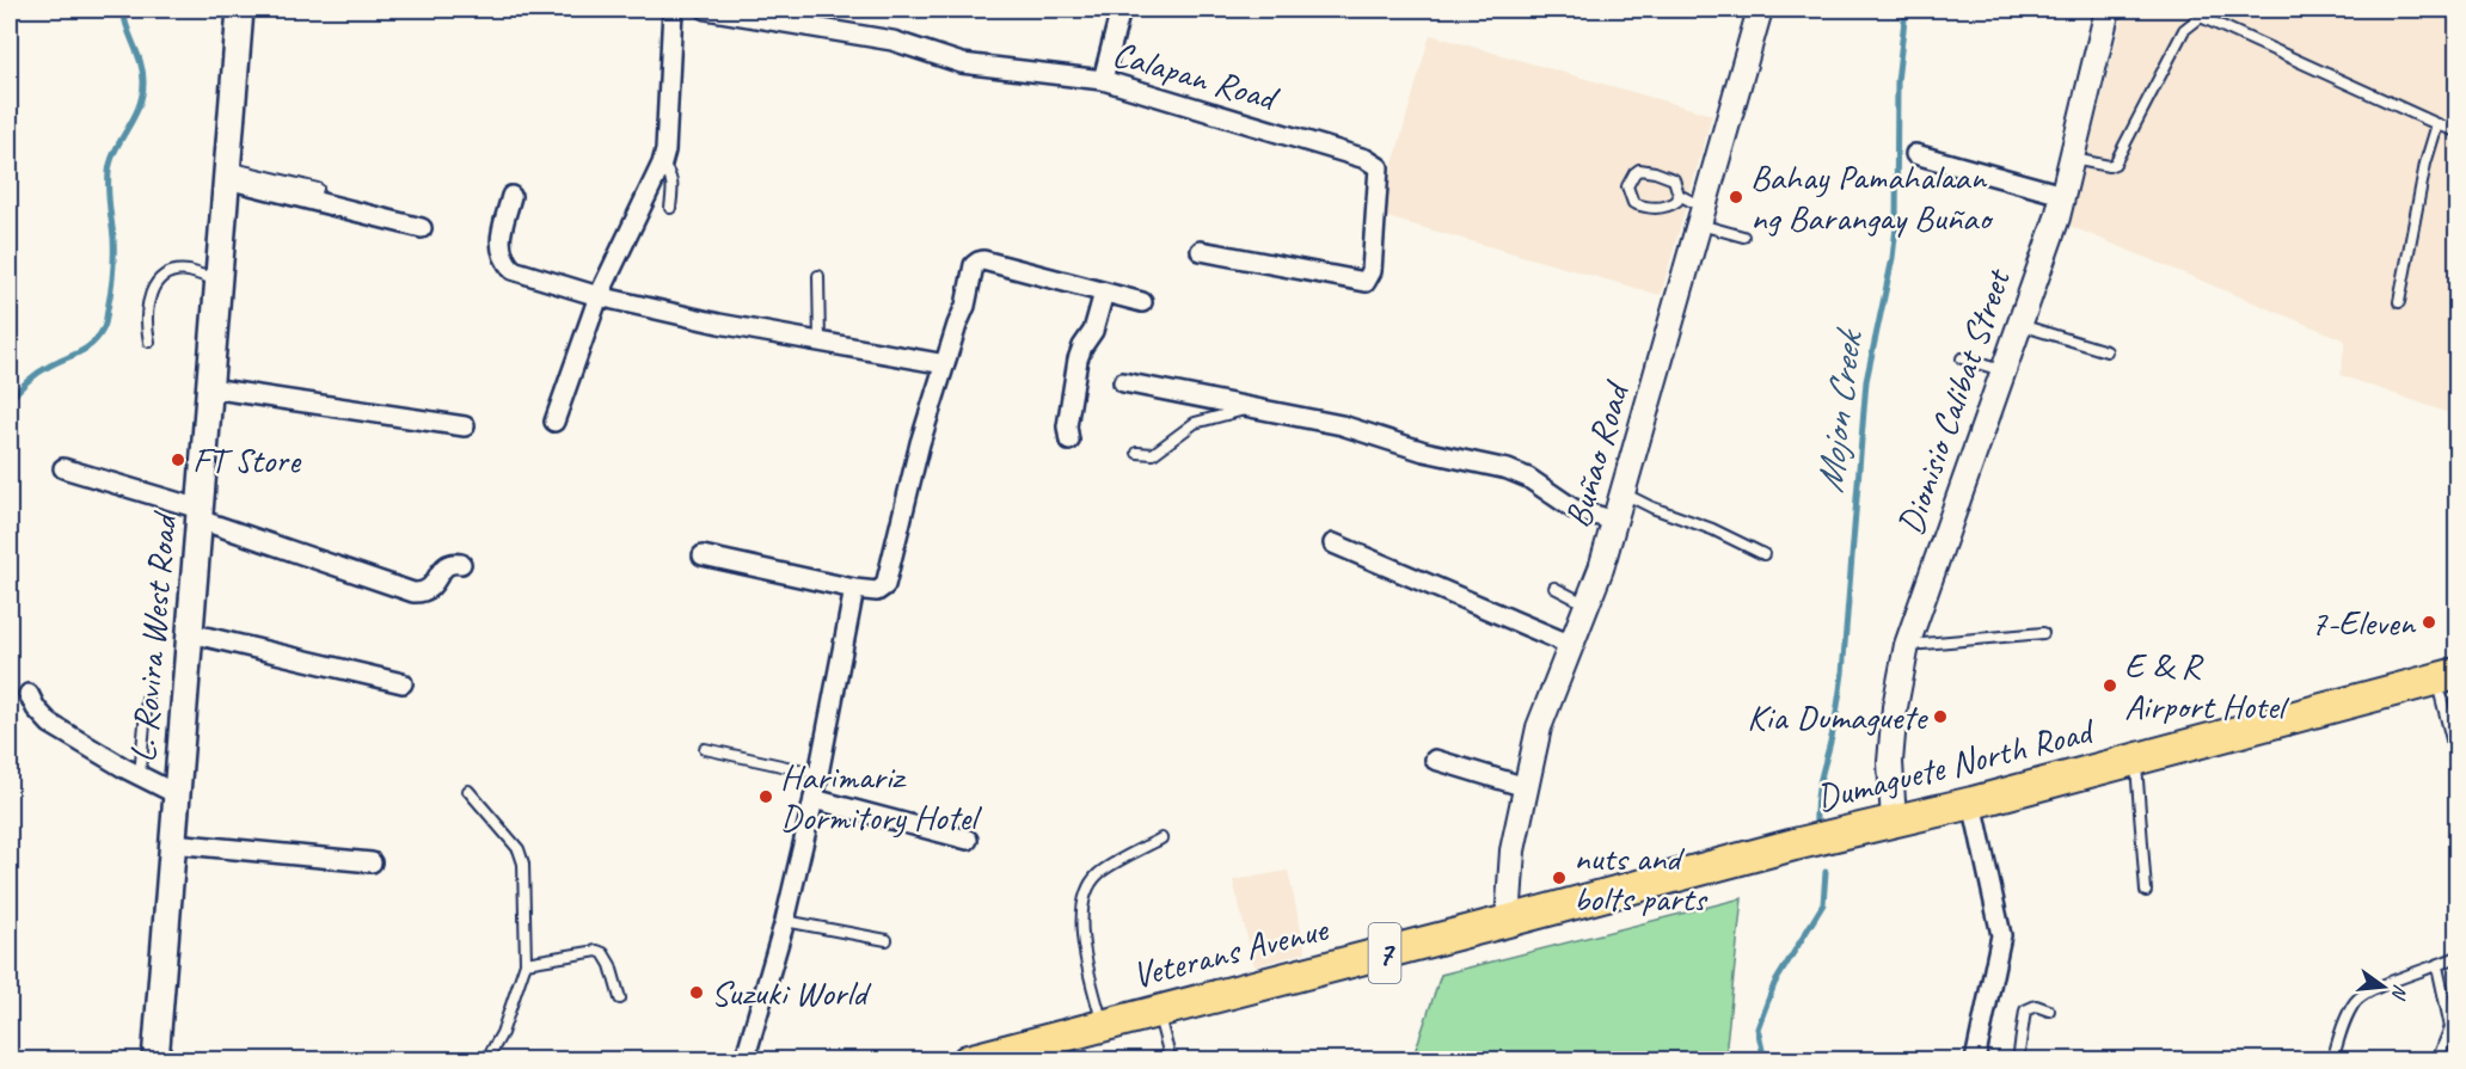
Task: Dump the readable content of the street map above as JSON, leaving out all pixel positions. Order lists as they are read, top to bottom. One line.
{"streets":{"highway":["Dumaguete North Road","Veterans Avenue","7"],"main road":["L. Rovira West Road"],"street":["Calapan Road","Dionisio Calibat Street","Buñao Road"]},"crossings":[["Dionisio Calibat Street","Dumaguete North Road"],["Buñao Road","Veterans Avenue"],["Dumaguete North Road","Veterans Avenue"]],"water":["Mojon Creek"],"places":["Bahay Pamahalaan ng Barangay Buñao","FT Store","7-Eleven","E & R Airport Hotel","Kia Dumaguete","Harimariz Dormitory Hotel","nuts and bolts parts","Suzuki World"],"north":"right"}
